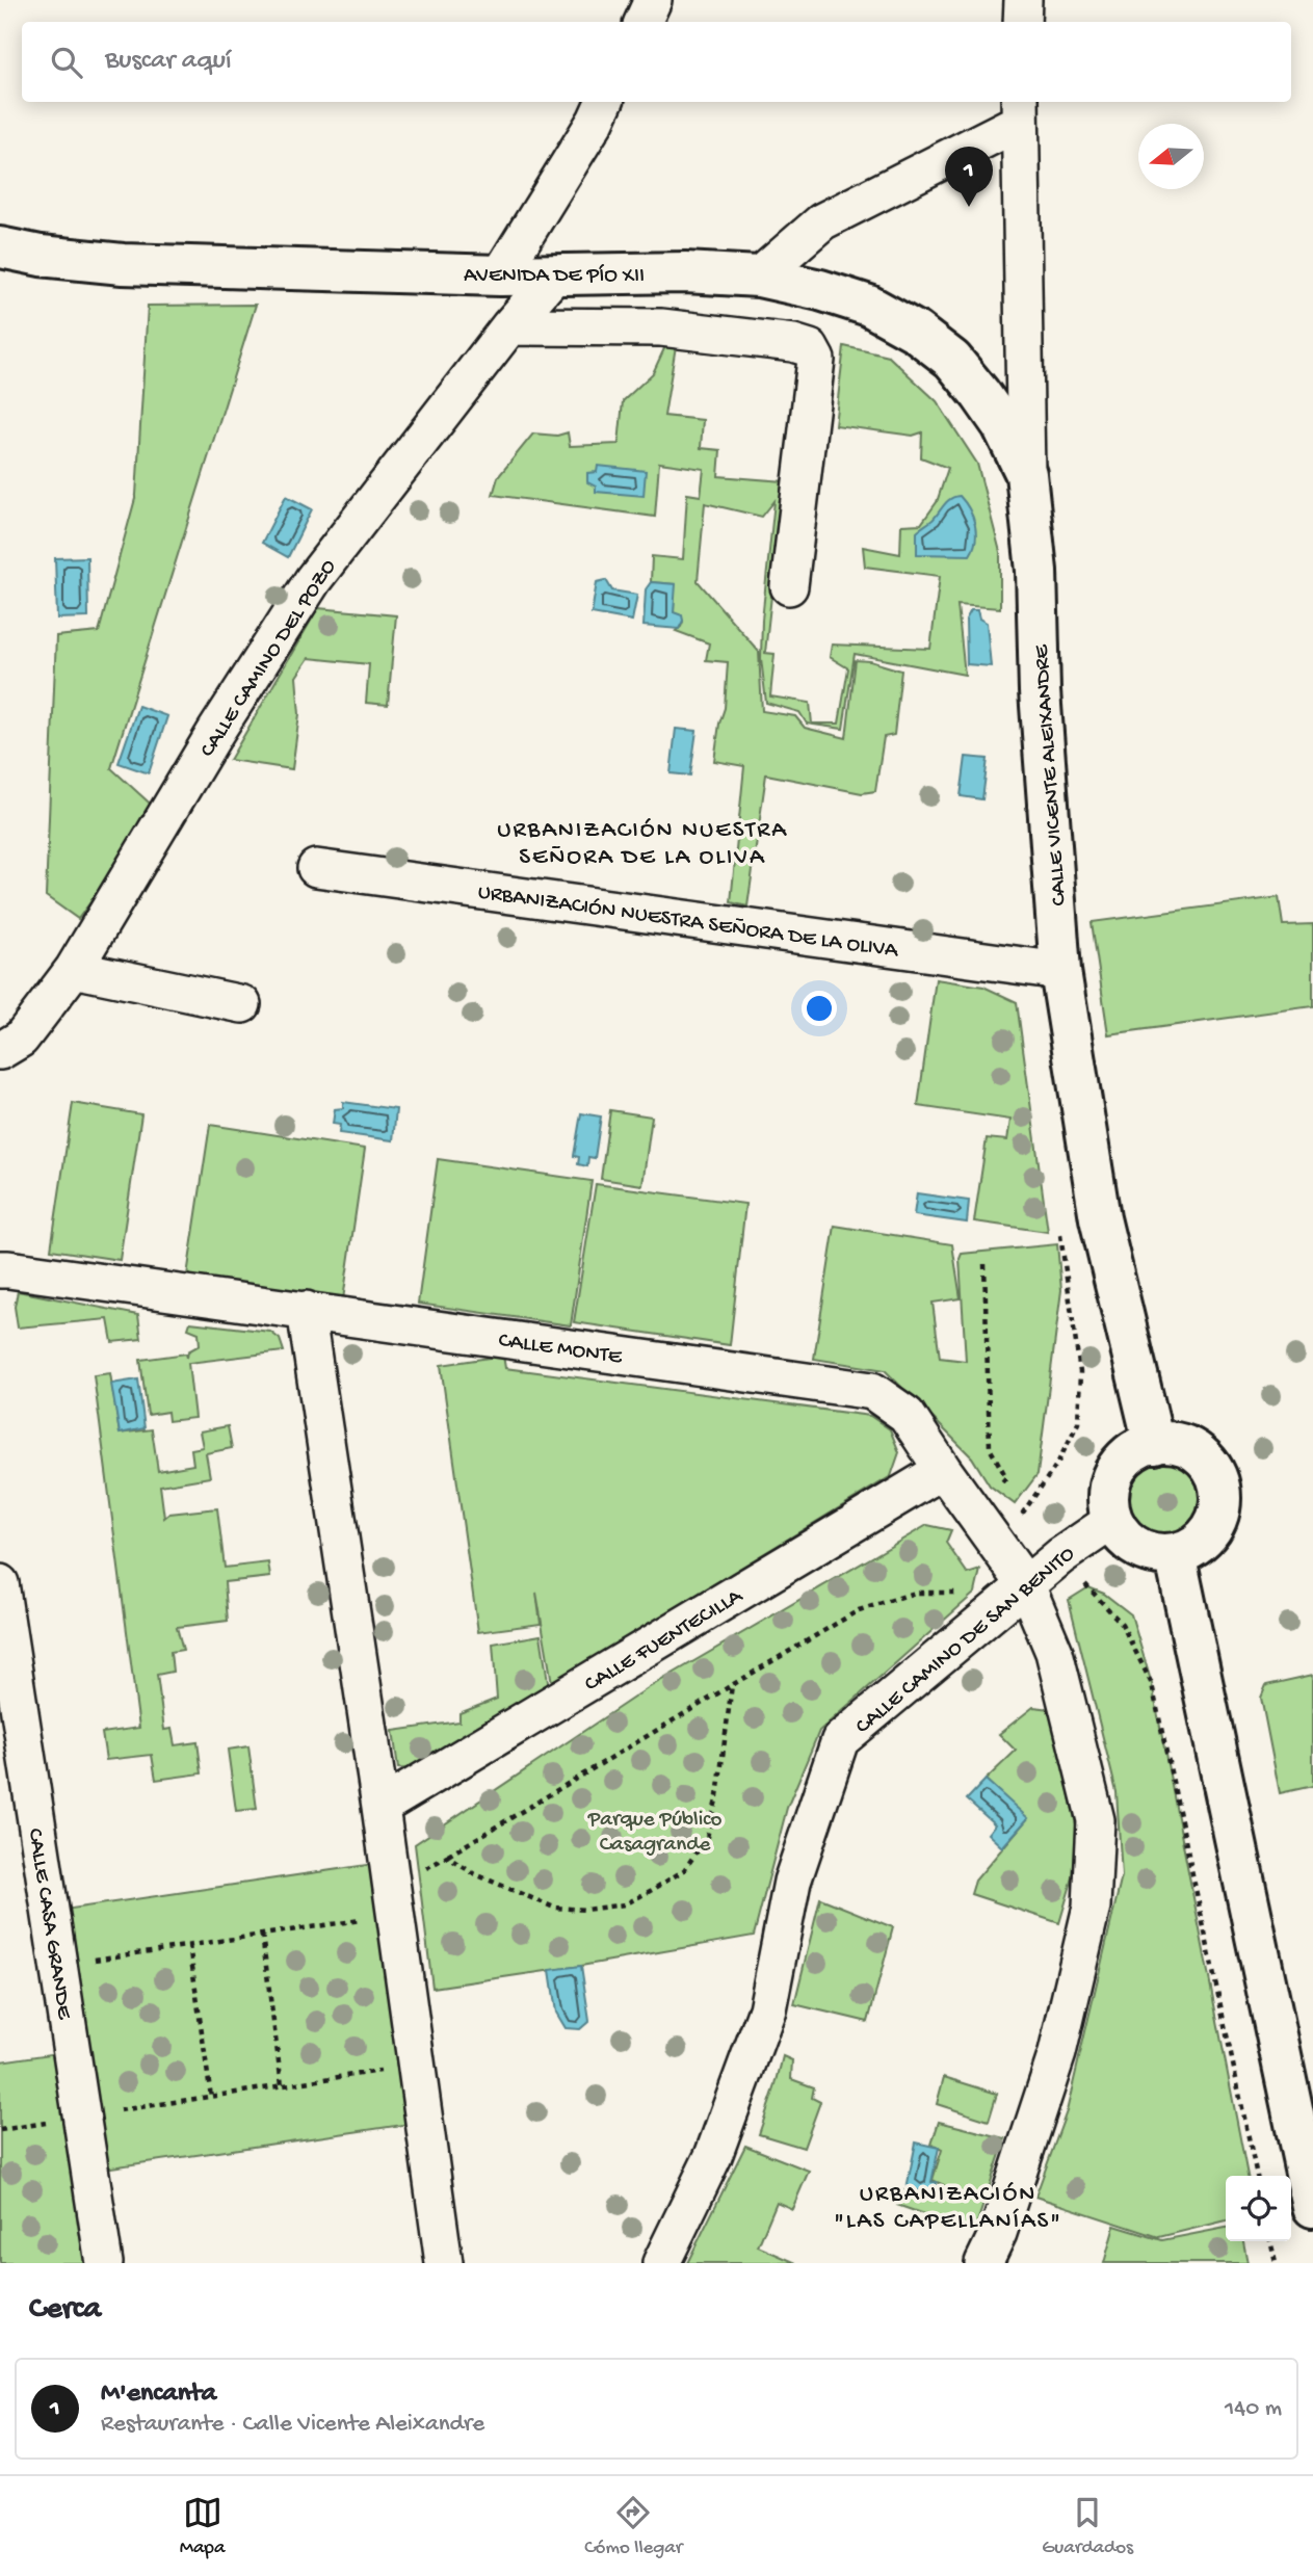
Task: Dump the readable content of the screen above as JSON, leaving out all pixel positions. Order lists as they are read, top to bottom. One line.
{"streets":{"main road":["AVENIDA DE PÍO XII","CALLE VICENTE ALEIXANDRE"],"street":["CALLE CAMINO DEL POZO","URBANIZACIÓN NUESTRA SEÑORA DE LA OLIVA","CALLE MONTE","CALLE FUENTECILLA","CALLE CAMINO DE SAN BENITO","CALLE CASA GRANDE"]},"crossings":[["AVENIDA DE PÍO XII","CALLE CAMINO DEL POZO"],["AVENIDA DE PÍO XII","CALLE VICENTE ALEIXANDRE"],["CALLE VICENTE ALEIXANDRE","URBANIZACIÓN NUESTRA SEÑORA DE LA OLIVA"],["CALLE VICENTE ALEIXANDRE","CALLE CAMINO DE SAN BENITO"],["CALLE MONTE","CALLE FUENTECILLA"],["CALLE MONTE","CALLE CAMINO DE SAN BENITO"]],"districts":["URBANIZACIÓN NUESTRA SEÑORA DE LA OLIVA","URBANIZACIÓN \"LAS CAPELLANÍAS\""],"parks":["Parque Público Casagrande"],"north":"left","page":{"search":"Buscar aquí","pins":"1","heading":"Cerca","list":[{"mark":"1","name":"M'encanta","note":"Restaurante · Calle Vicente Aleixandre","value":"140 m"}],"nav":["Mapa","Cómo llegar","Guardados"]}}
